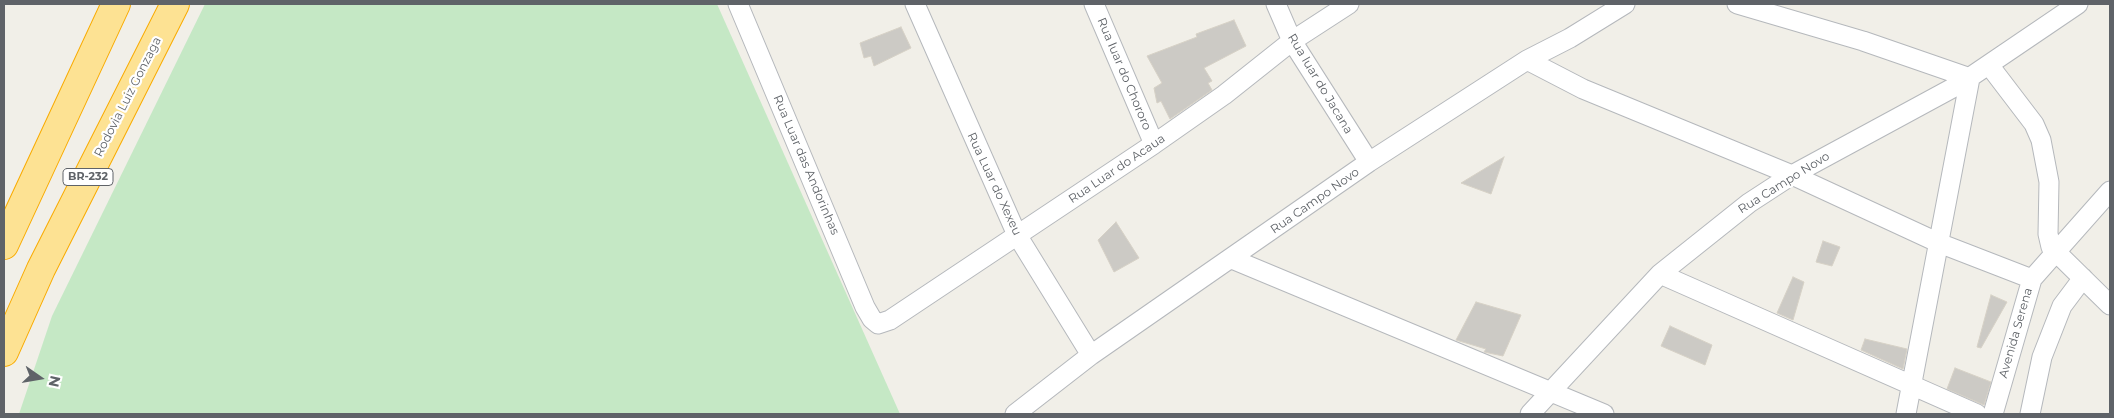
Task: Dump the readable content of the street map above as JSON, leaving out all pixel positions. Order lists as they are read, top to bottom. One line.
{"streets":{"highway":["Rodovia Luiz Gonzaga","BR-232"],"street":["Rua luar do Chororo","Rua luar do Jacana","Rua Luar das Andorinhas","Rua Luar do Acaua","Rua Campo Novo","Rua Luar do Xexeu","Avenida Serena"]},"crossings":[["Rua luar do Chororo","Rua Luar do Acaua"],["Rua luar do Jacana","Rua Luar do Acaua"],["Rua luar do Jacana","Rua Campo Novo"],["Rua Luar das Andorinhas","Rua Luar do Acaua"],["Rua Luar do Acaua","Rua Luar do Xexeu"],["Rua Campo Novo","Rua Luar do Xexeu"]],"north":"right"}
